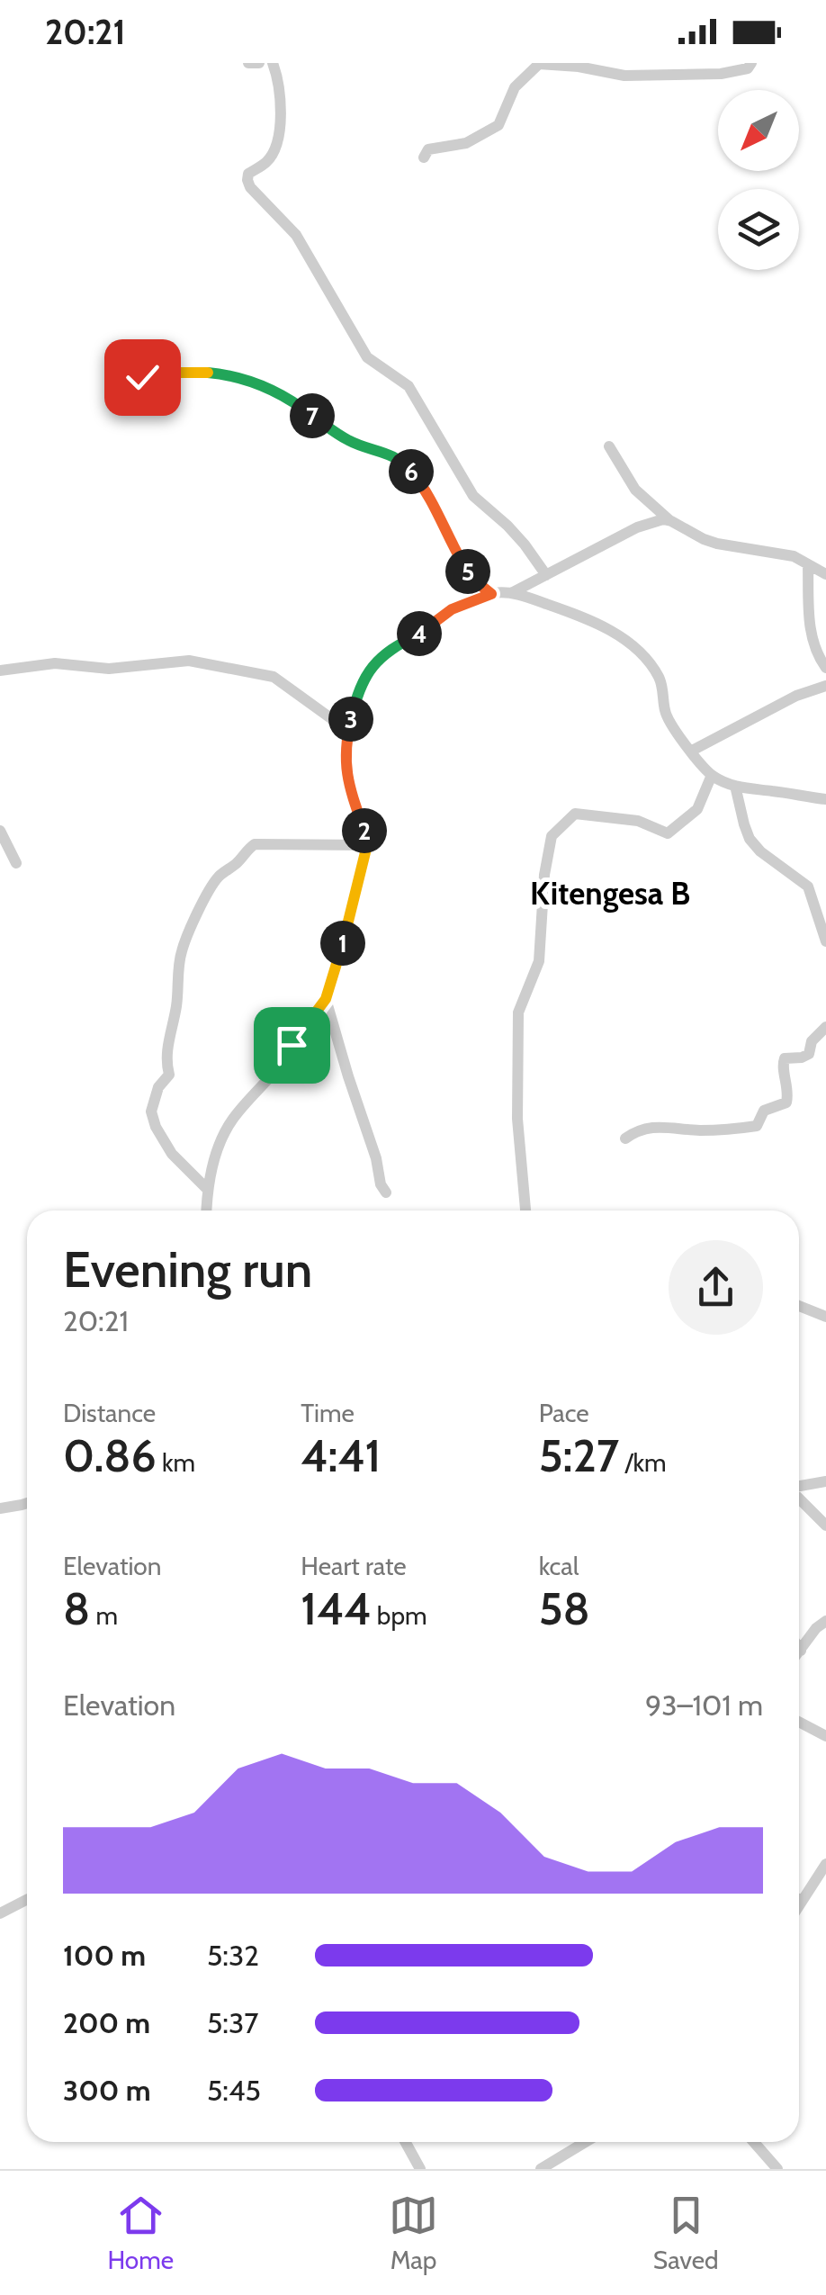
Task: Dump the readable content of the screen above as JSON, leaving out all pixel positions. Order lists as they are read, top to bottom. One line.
{"districts":["Kitengesa B"],"north":"bottom left","page":{"status":"20:21","pins":["7","6","5","4","3","2","1"],"heading":["Evening run","20:21"],"stats":[["Distance","0.86 km"],["Time","4:41"],["Pace","5:27 /km"],["Elevation","8 m"],["Heart rate","144 bpm"],["kcal","58"]],"chart":["Elevation","93–101 m"],"list":[{"name":"100 m","note":"5:32"},{"name":"200 m","note":"5:37"},{"name":"300 m","note":"5:45"}],"tabs":["Home","Map","Saved"]}}
